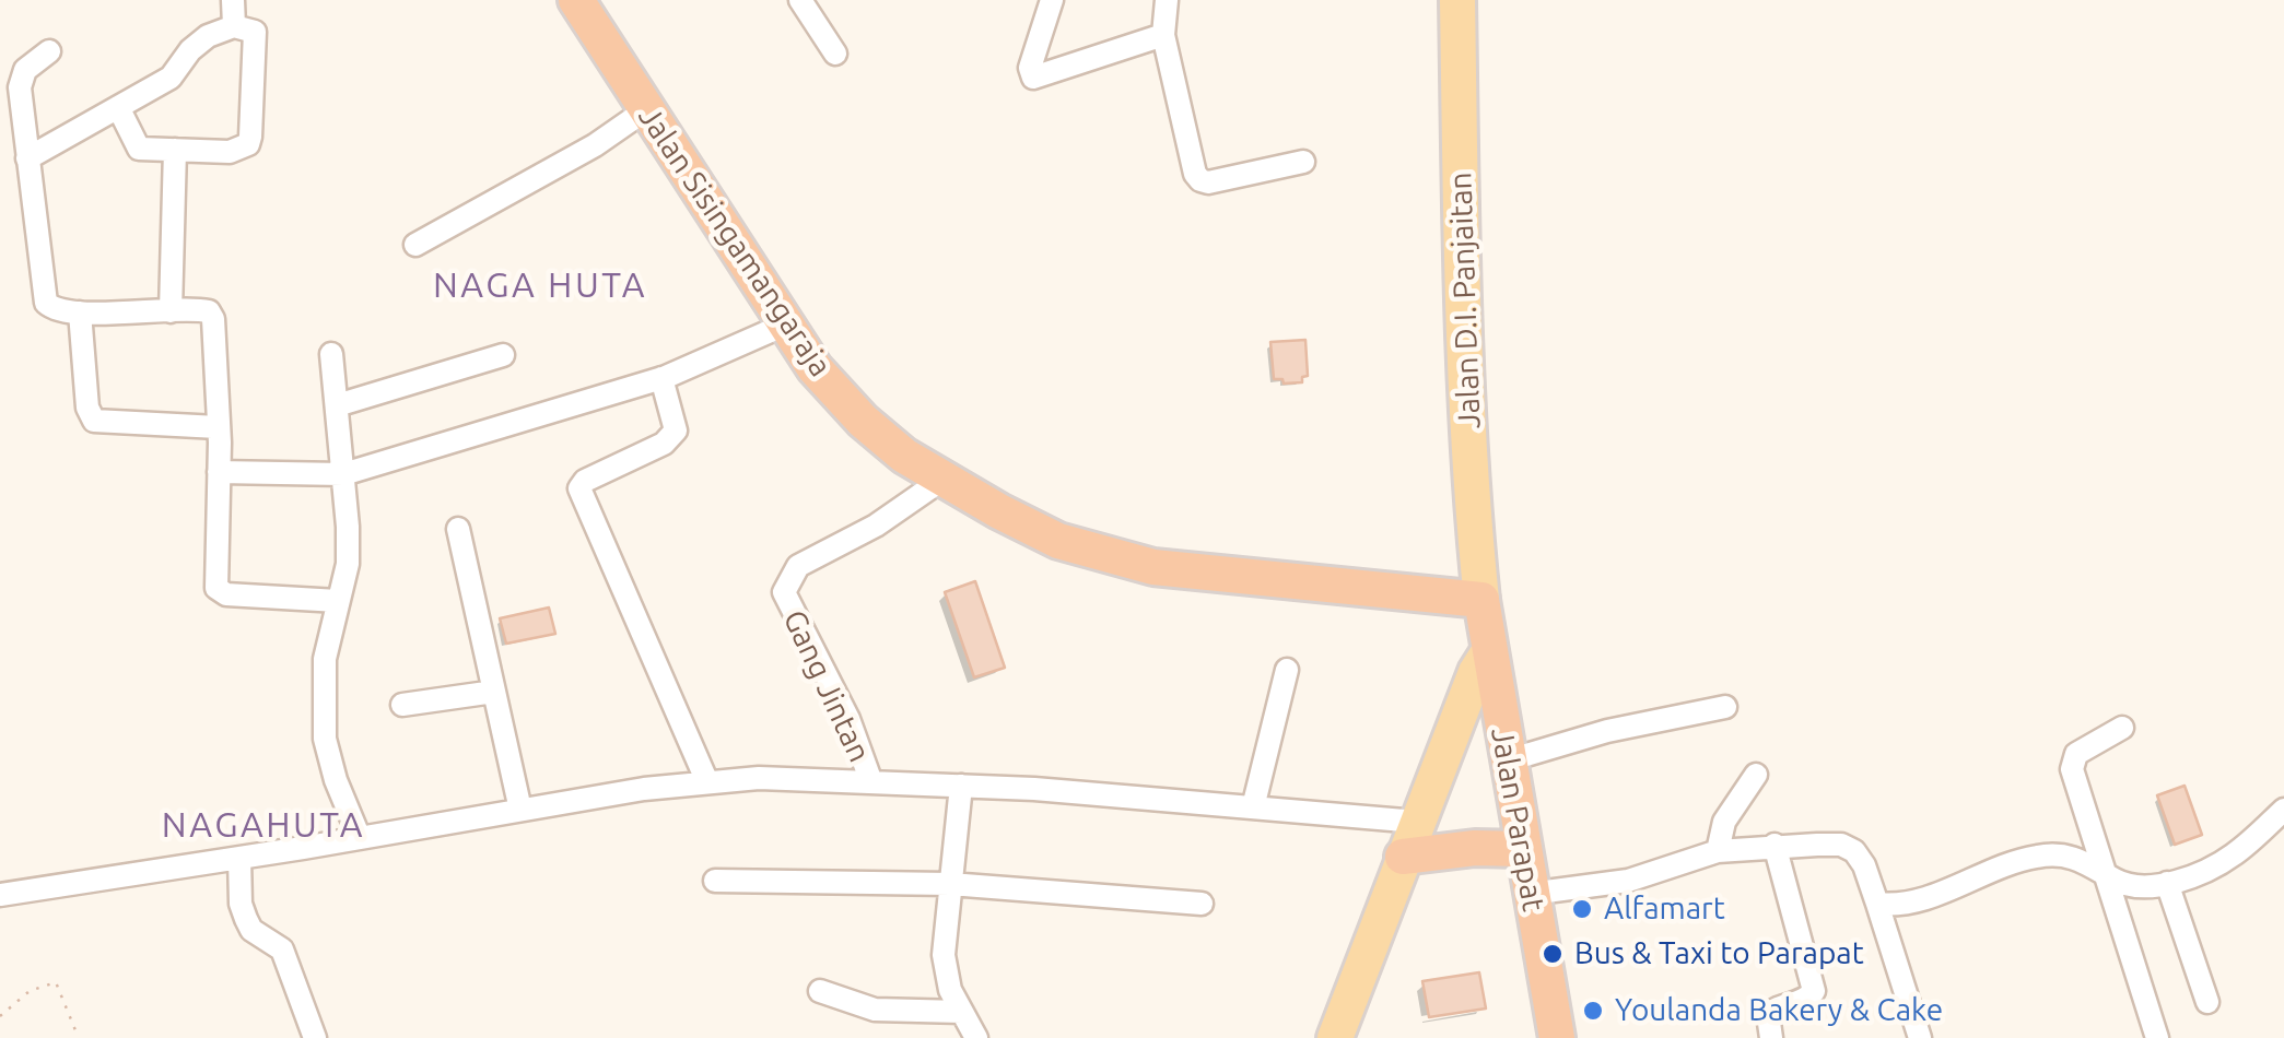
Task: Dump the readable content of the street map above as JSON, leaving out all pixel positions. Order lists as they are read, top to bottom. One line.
{"streets":{"highway":["Jalan Sisingamangaraja","Jalan Parapat"],"main road":["Jalan D.I. Panjaitan"],"street":["Gang Jintan"]},"crossings":[["Jalan Sisingamangaraja","Jalan D.I. Panjaitan"],["Jalan Sisingamangaraja","Gang Jintan"],["Jalan Sisingamangaraja","Jalan Parapat"],["Jalan D.I. Panjaitan","Jalan Parapat"]],"districts":["NAGA HUTA","NAGAHUTA"],"places":["Alfamart","Bus & Taxi to Parapat","Youlanda Bakery & Cake"]}
